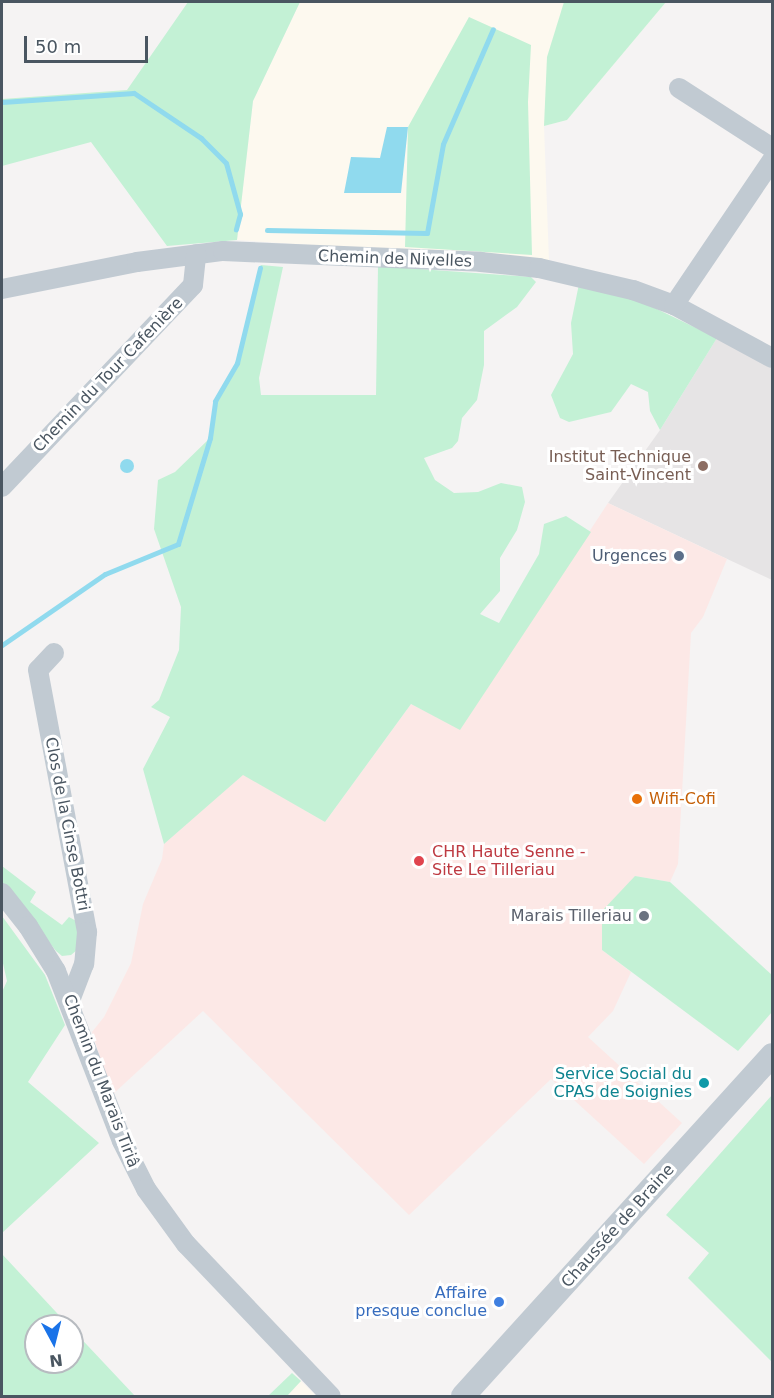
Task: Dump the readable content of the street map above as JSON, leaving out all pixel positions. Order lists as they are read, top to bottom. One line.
{"streets":{"street":["Chemin de Nivelles","Chemin du Tour Cafenière","Clos de la Cinse Bottri","Chemin du Marais Tiriâ","Chaussée de Braine"]},"crossings":[["Chemin de Nivelles","Chemin du Tour Cafenière"],["Clos de la Cinse Bottri","Chemin du Marais Tiriâ"]],"places":["Institut Technique Saint-Vincent","Urgences","Wifi-Cofi","CHR Haute Senne - Site Le Tilleriau","Marais Tilleriau","Service Social du CPAS de Soignies","Affaire presque conclue"],"scale_bar":"50 m","north":"bottom"}
